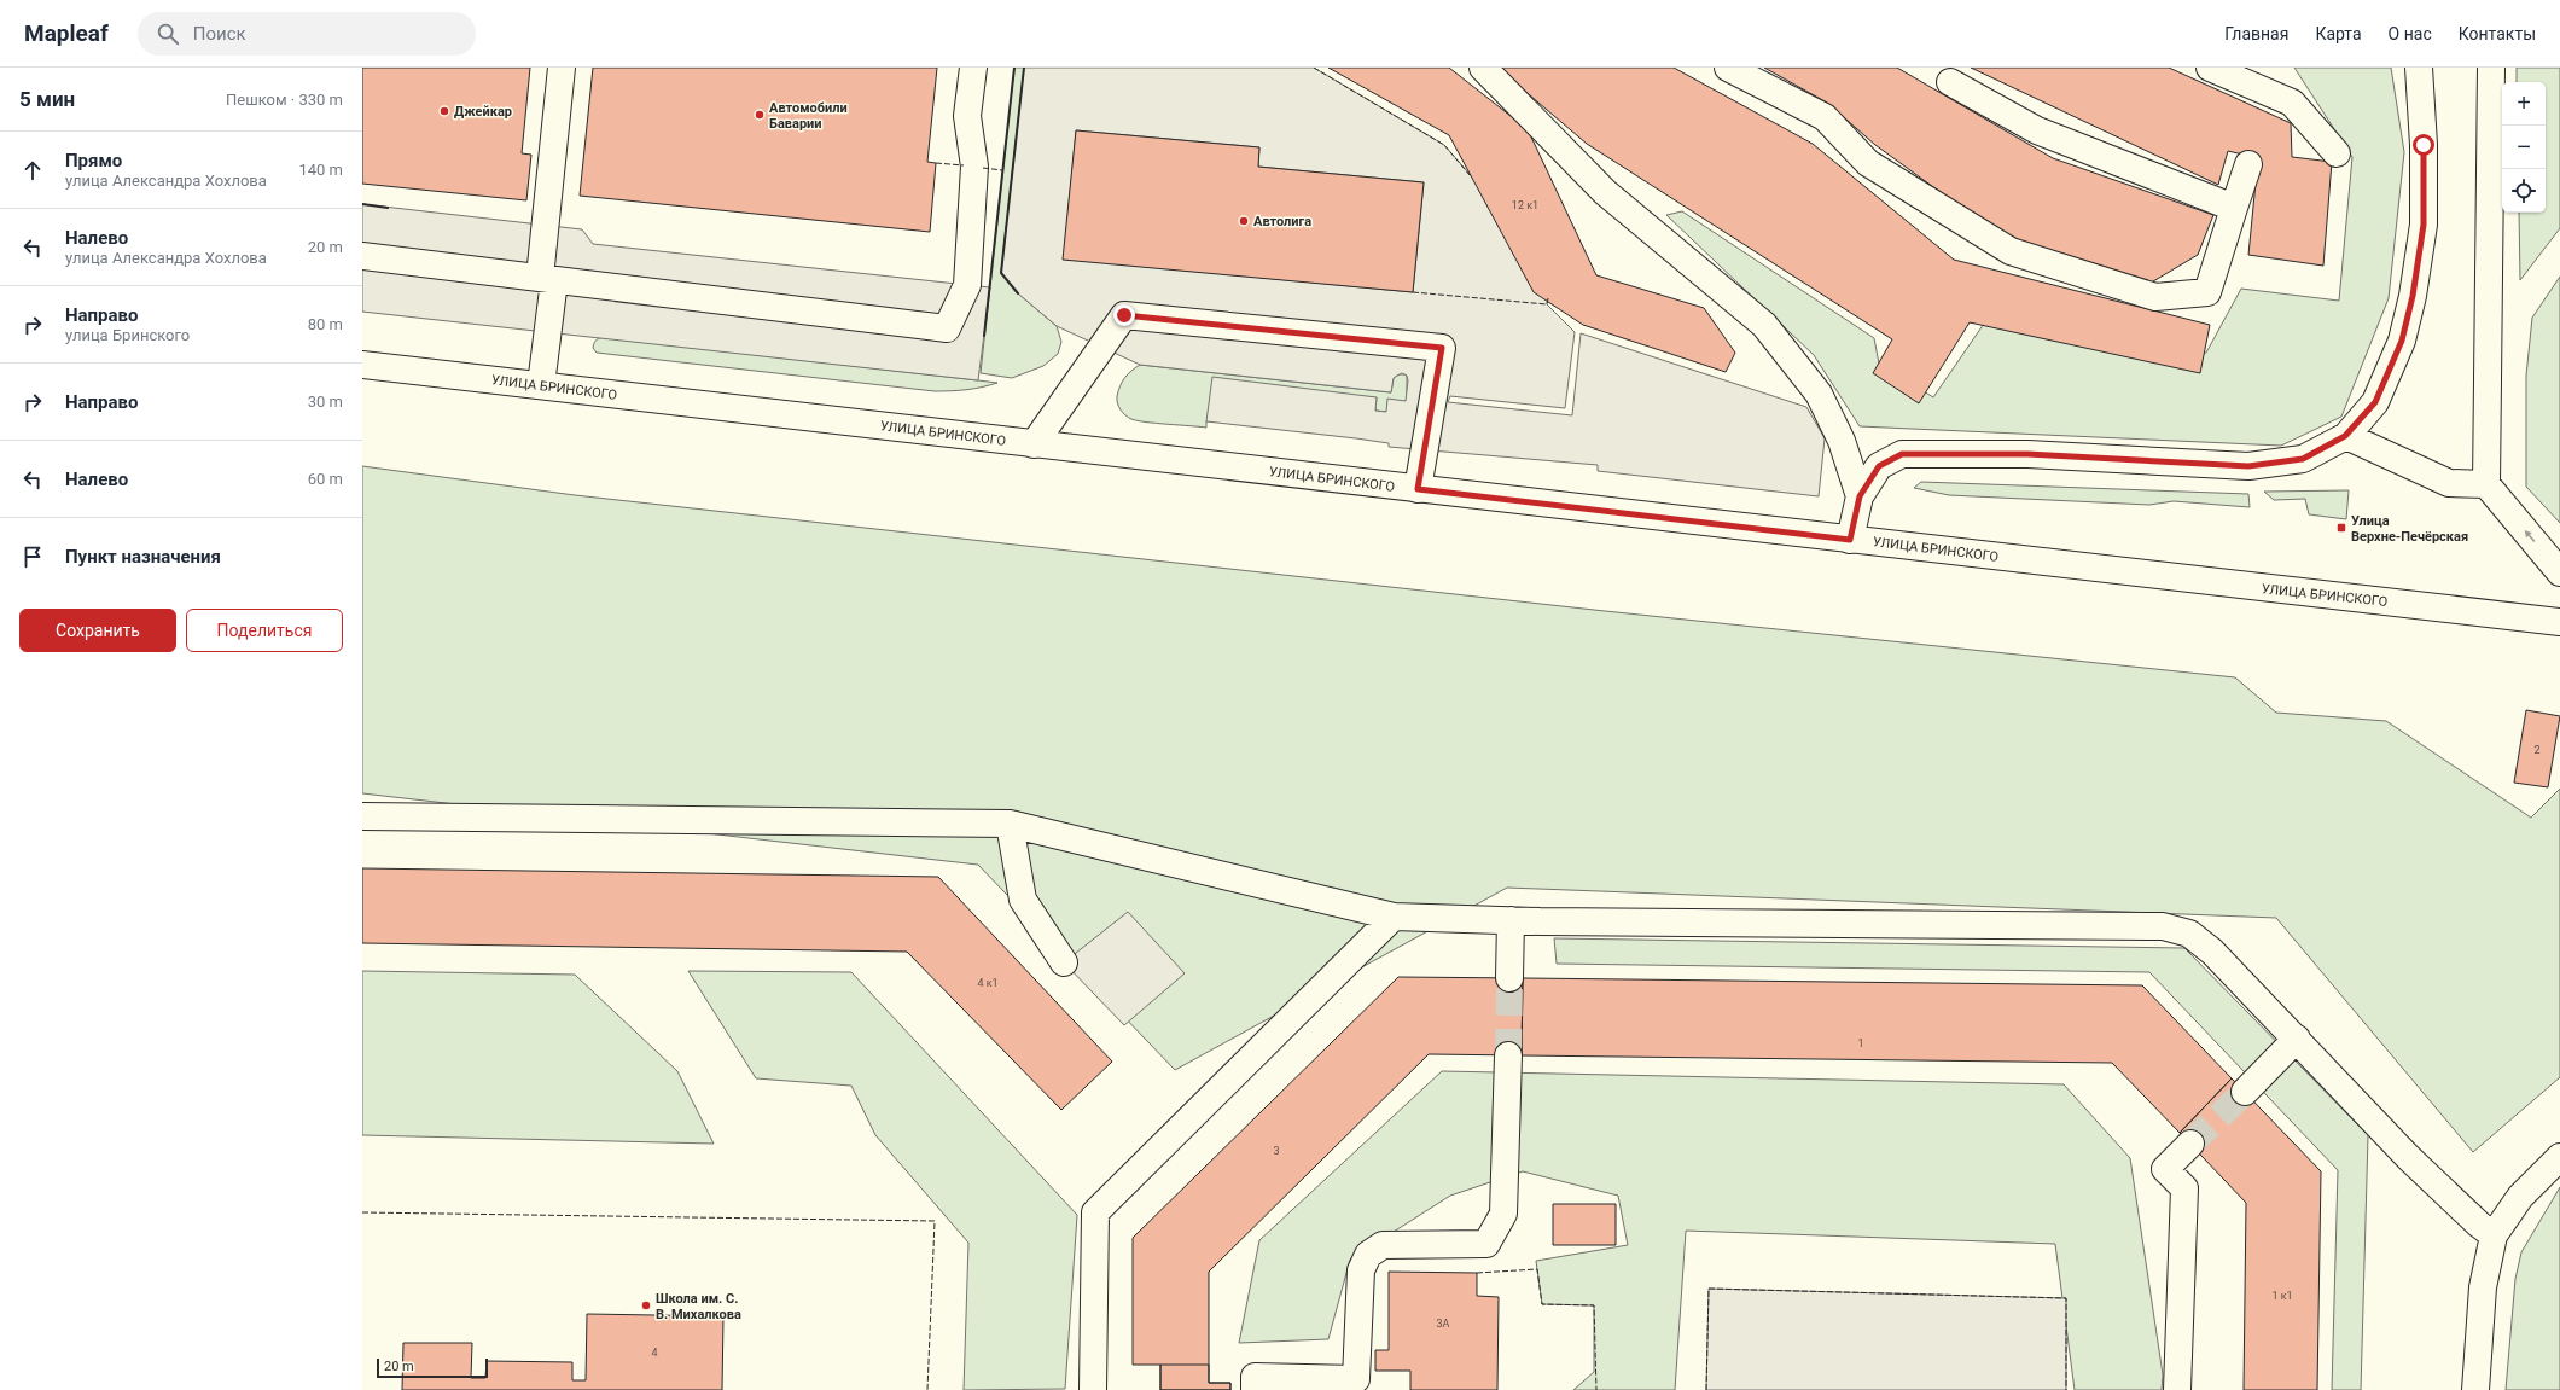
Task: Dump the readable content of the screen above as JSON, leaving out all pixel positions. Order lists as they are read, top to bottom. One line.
{"streets":{"main road":["УЛИЦА БРИНСКОГО"]},"places":{"other":["Джейкар","Автомобили Баварии","Автолига","Школа им. С. В. Михалкова"],"transit":["Улица Верхне-Печёрская"]},"house_numbers":["12 к1","2","4 к1","1","3","1 к1","3А","4"],"scale_bar":"20 m","page":{"header":"Mapleaf","search":"Поиск","nav":["Главная","Карта","О нас","Контакты"],"heading":["5 мин","Пешком · 330 m"],"map_buttons":["+","−"],"list":[["Прямо","улица Александра Хохлова","140 m"],["Налево","улица Александра Хохлова","20 m"],["Направо","улица Бринского","80 m"],["Направо","30 m"],["Налево","60 m"],"Пункт назначения"],"buttons":["Сохранить","Поделиться"],"scale":"20 m"}}
